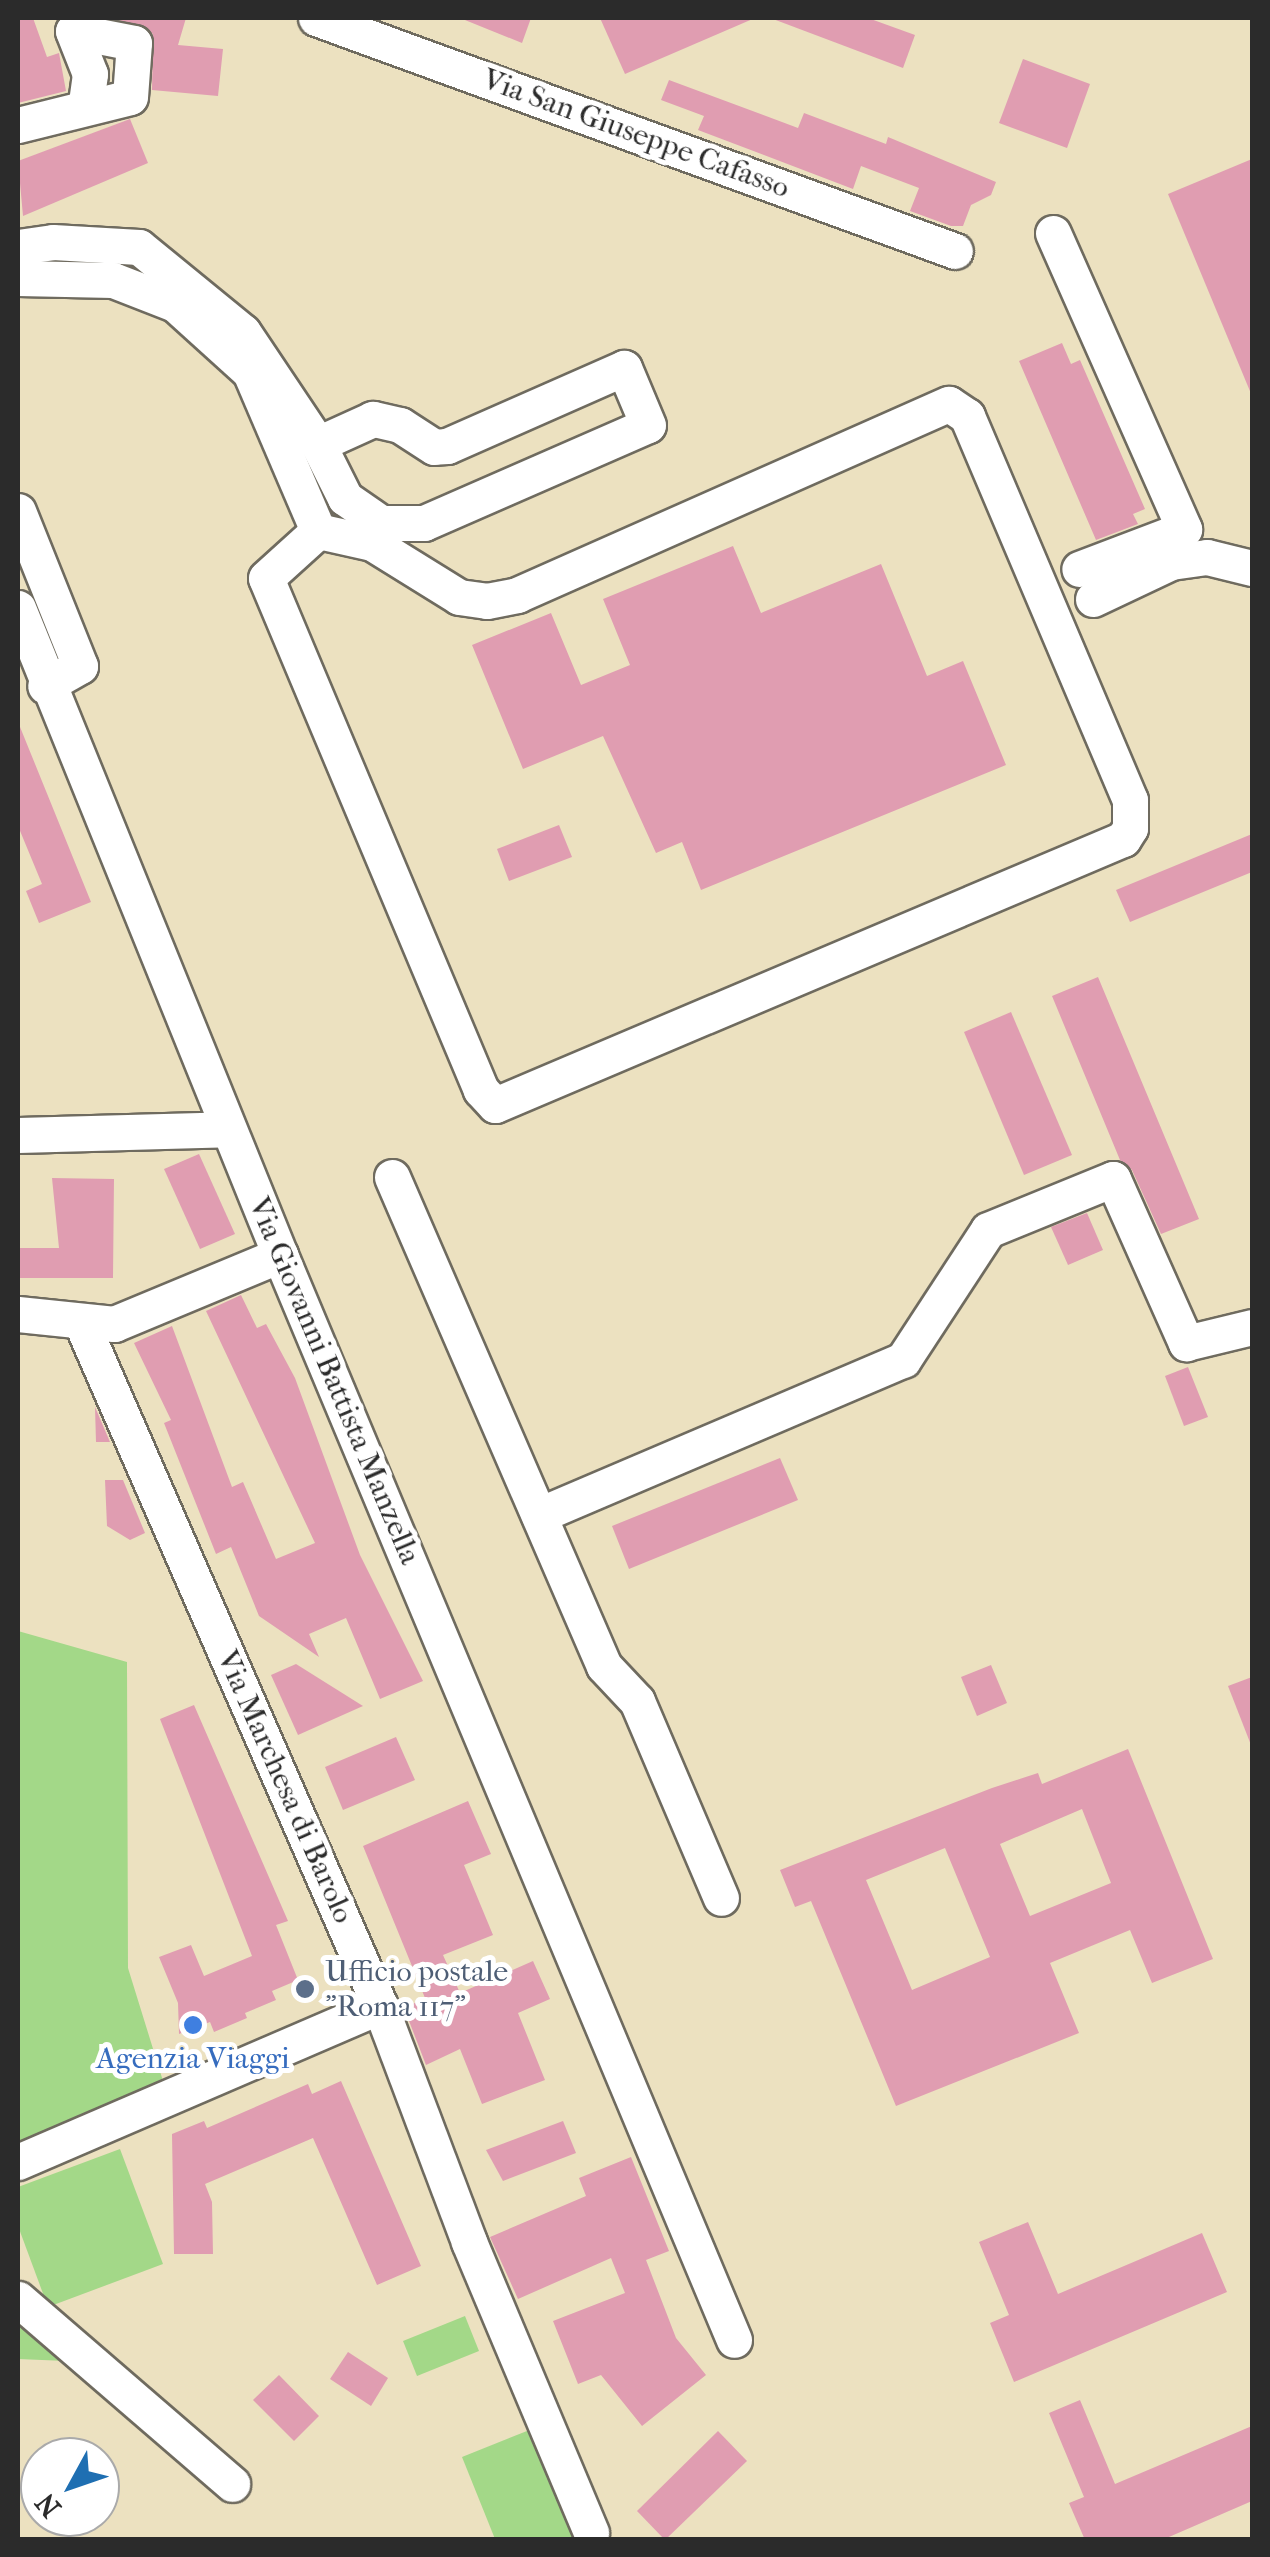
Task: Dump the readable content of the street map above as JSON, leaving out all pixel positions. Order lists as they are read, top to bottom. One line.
{"streets":{"street":["Via San Giuseppe Cafasso","Via Giovanni Battista Manzella","Via Marchesa di Barolo"]},"places":["Ufficio postale \"Roma 117\"","Agenzia Viaggi"],"north":"bottom left"}
